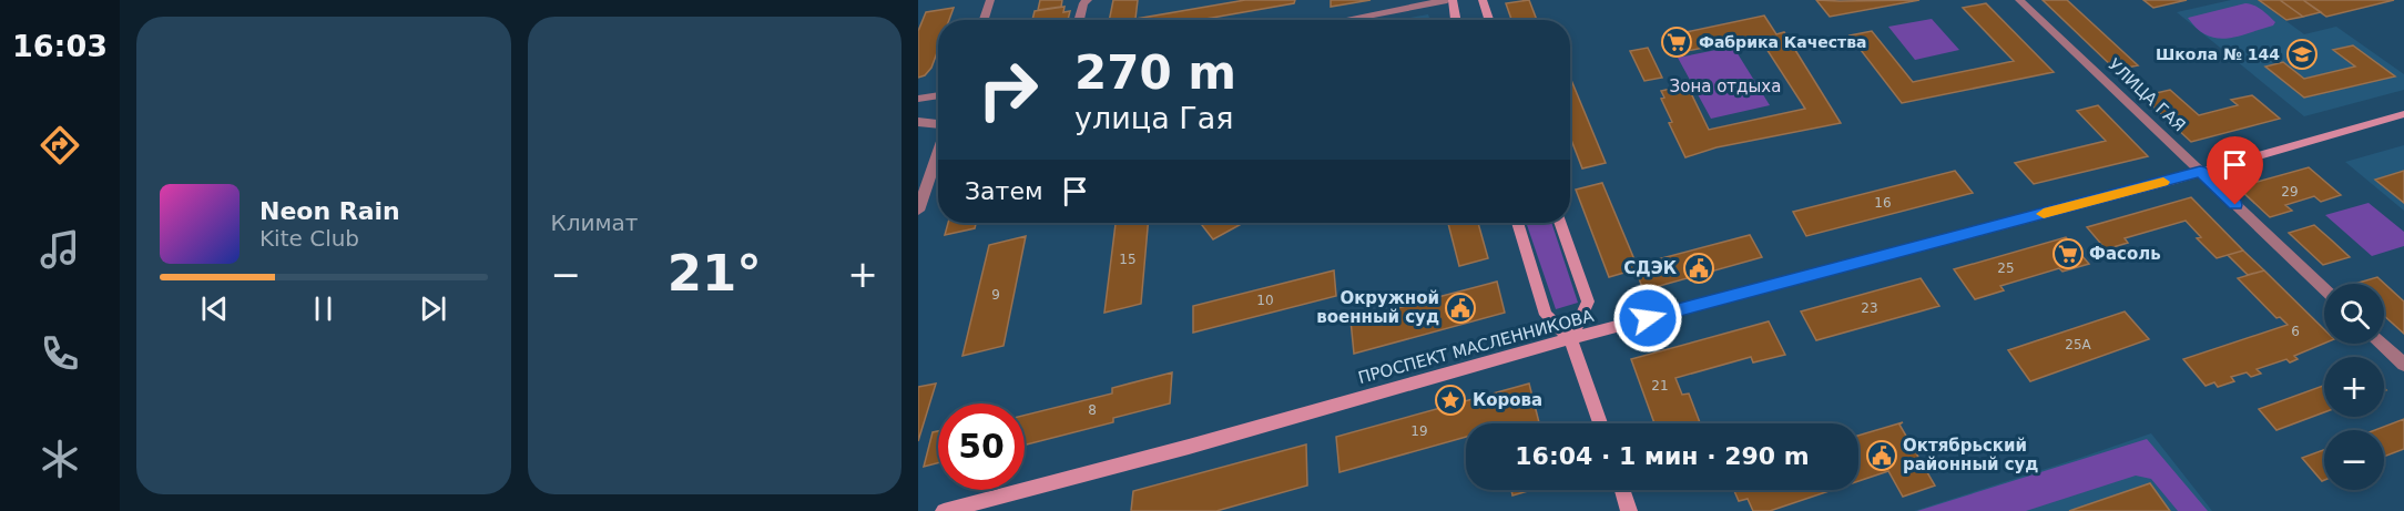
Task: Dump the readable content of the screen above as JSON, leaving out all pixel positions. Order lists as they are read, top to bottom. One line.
{"streets":{"main road":["ПРОСПЕКТ МАСЛЕННИКОВА"],"street":["УЛИЦА ГАЯ"]},"crossings":[["УЛИЦА ГАЯ","ПРОСПЕКТ МАСЛЕННИКОВА"]],"parks":["Зона отдыха"],"places":{"supermarket":["Фабрика Качества","Фасоль"],"school or university":["Школа № 144"],"public building":["СДЭК","Окружной военный суд","Октябрьский районный суд"],"place":["Корова"]},"house_numbers":["29","16","15","25","9","10","23","6","25А","21","8","19"],"page":{"tabs":"16:03","tile":"Климат","turn":["270 m","улица Гая"],"then":"Затем","song":["Neon Rain","Kite Club"],"heat":["−","21°","+"],"map_buttons":["+","−"],"limit":"50","trip":"16:04 · 1 мин · 290 m"}}
